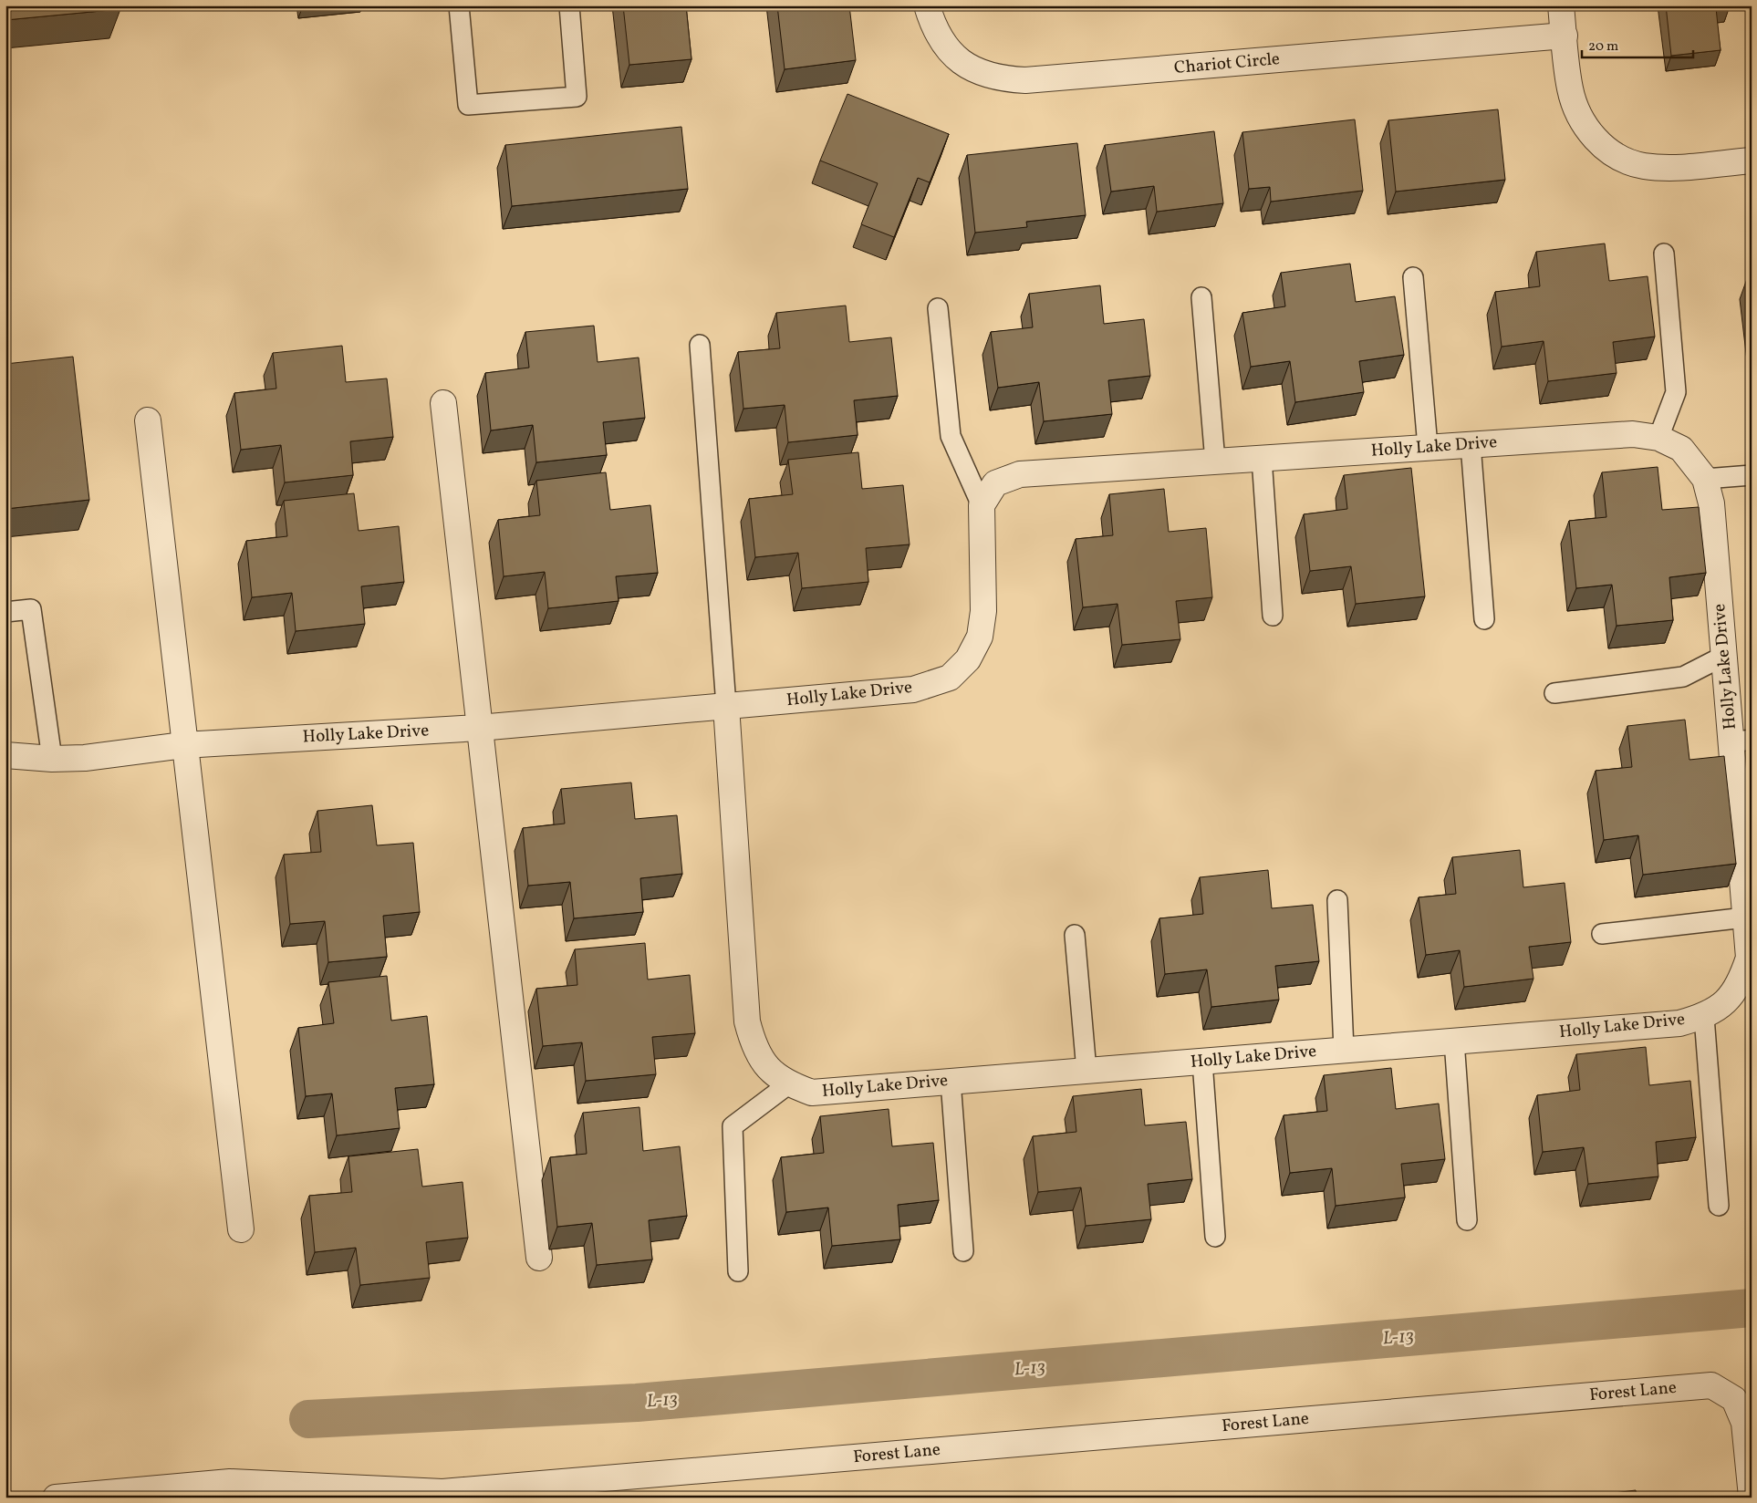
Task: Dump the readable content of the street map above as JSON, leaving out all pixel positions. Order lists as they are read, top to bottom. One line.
{"streets":{"street":["Chariot Circle","Holly Lake Drive","Forest Lane"]},"water":["L-13"],"scale_bar":"20 m"}
